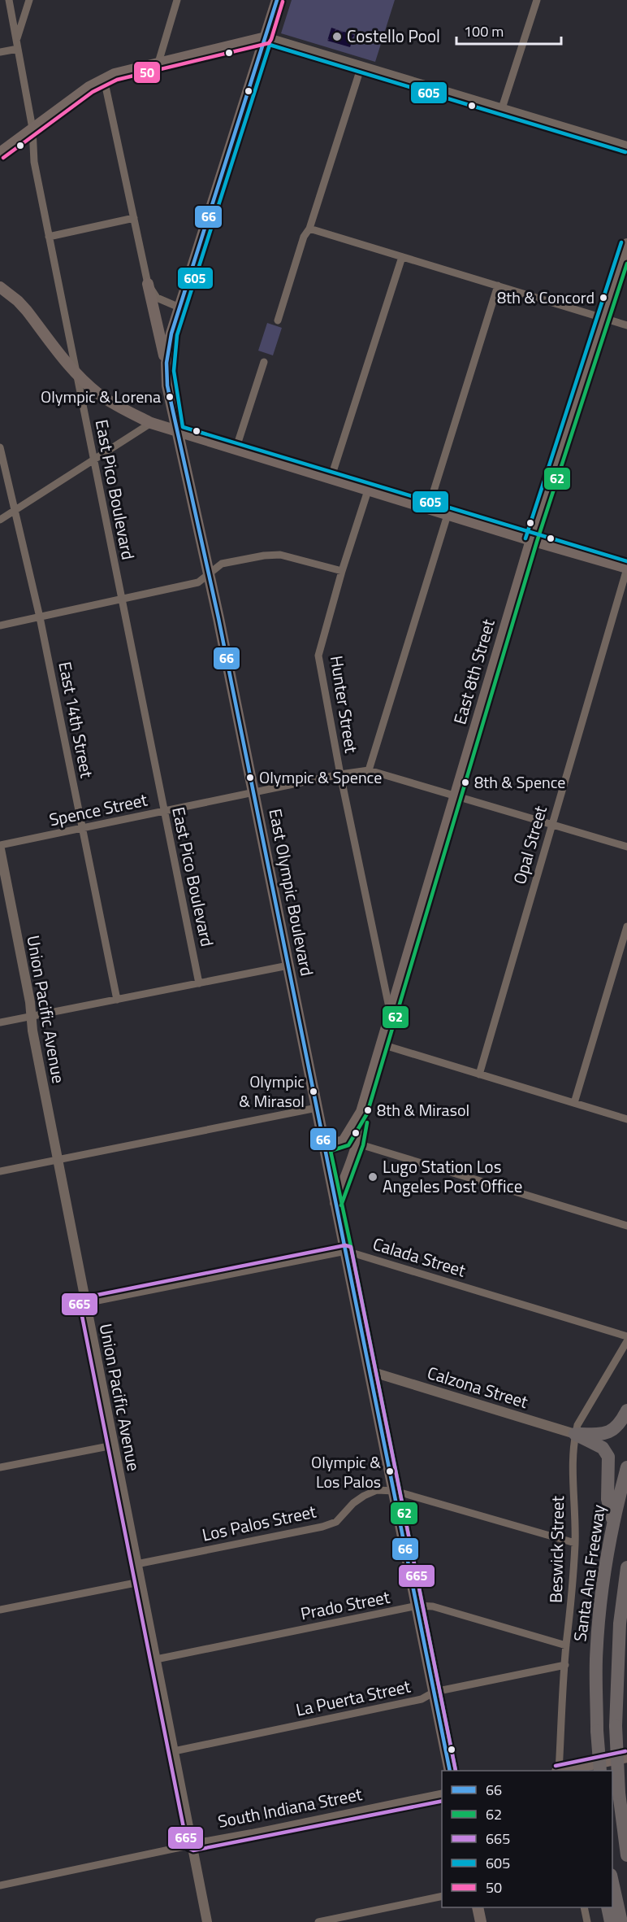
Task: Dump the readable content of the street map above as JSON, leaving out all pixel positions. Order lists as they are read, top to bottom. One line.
{"streets":{"highway":["Santa Ana Freeway"],"main road":["East 8th Street","East Olympic Boulevard"],"street":["East Pico Boulevard","Hunter Street","East 14th Street","Spence Street","Opal Street","Union Pacific Avenue","Calada Street","Calzona Street","Los Palos Street","Beswick Street","Prado Street","La Puerta Street","South Indiana Street"]},"crossings":[["East Pico Boulevard","Spence Street"],["East 8th Street","Hunter Street"],["East 8th Street","Spence Street"],["East 8th Street","East Olympic Boulevard"],["Hunter Street","Spence Street"],["East 14th Street","Spence Street"],["Spence Street","Opal Street"],["Spence Street","East Olympic Boulevard"],["East Olympic Boulevard","Calada Street"],["East Olympic Boulevard","Calzona Street"],["East Olympic Boulevard","Los Palos Street"],["East Olympic Boulevard","Prado Street"],["East Olympic Boulevard","La Puerta Street"],["Union Pacific Avenue","Calada Street"],["Union Pacific Avenue","Los Palos Street"],["Union Pacific Avenue","Prado Street"],["Union Pacific Avenue","La Puerta Street"],["Union Pacific Avenue","South Indiana Street"],["Calzona Street","Beswick Street"],["Los Palos Street","Beswick Street"],["Beswick Street","Prado Street"],["Beswick Street","La Puerta Street"]],"places":["Costello Pool","8th & Concord","Olympic & Lorena","Olympic & Spence","8th & Spence","Olympic & Mirasol","8th & Mirasol","Lugo Station Los Angeles Post Office","Olympic & Los Palos"],"lines":["transit line 66","transit line 50","transit line 605","transit line 62","transit line 665"],"legend":["66","62","665","605","50"],"scale_bar":"100 m"}
